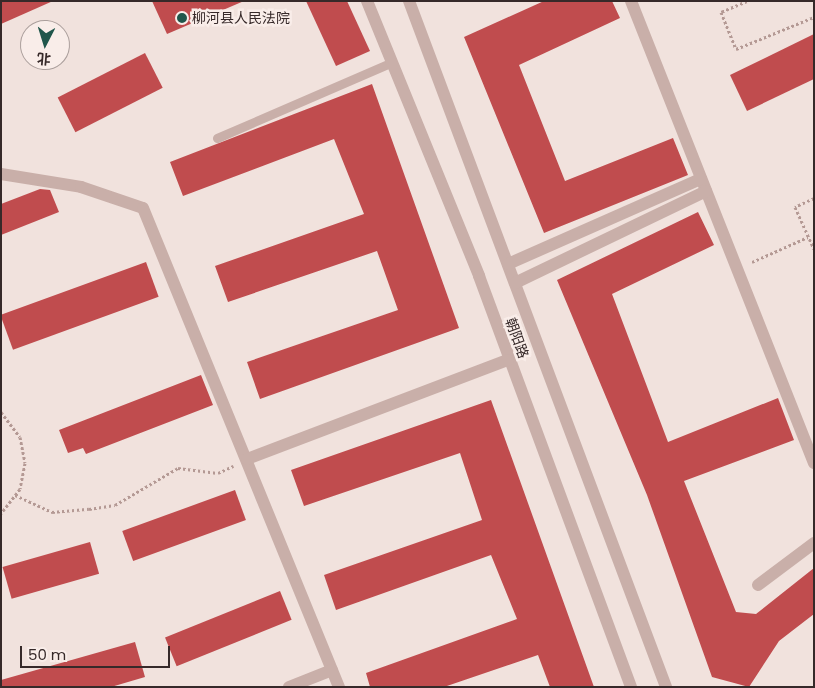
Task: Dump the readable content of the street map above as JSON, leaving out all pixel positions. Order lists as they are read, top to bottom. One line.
{"streets":{"street":["朝阳路"]},"places":["柳河县人民法院"],"scale_bar":"50 m","north":"bottom"}
